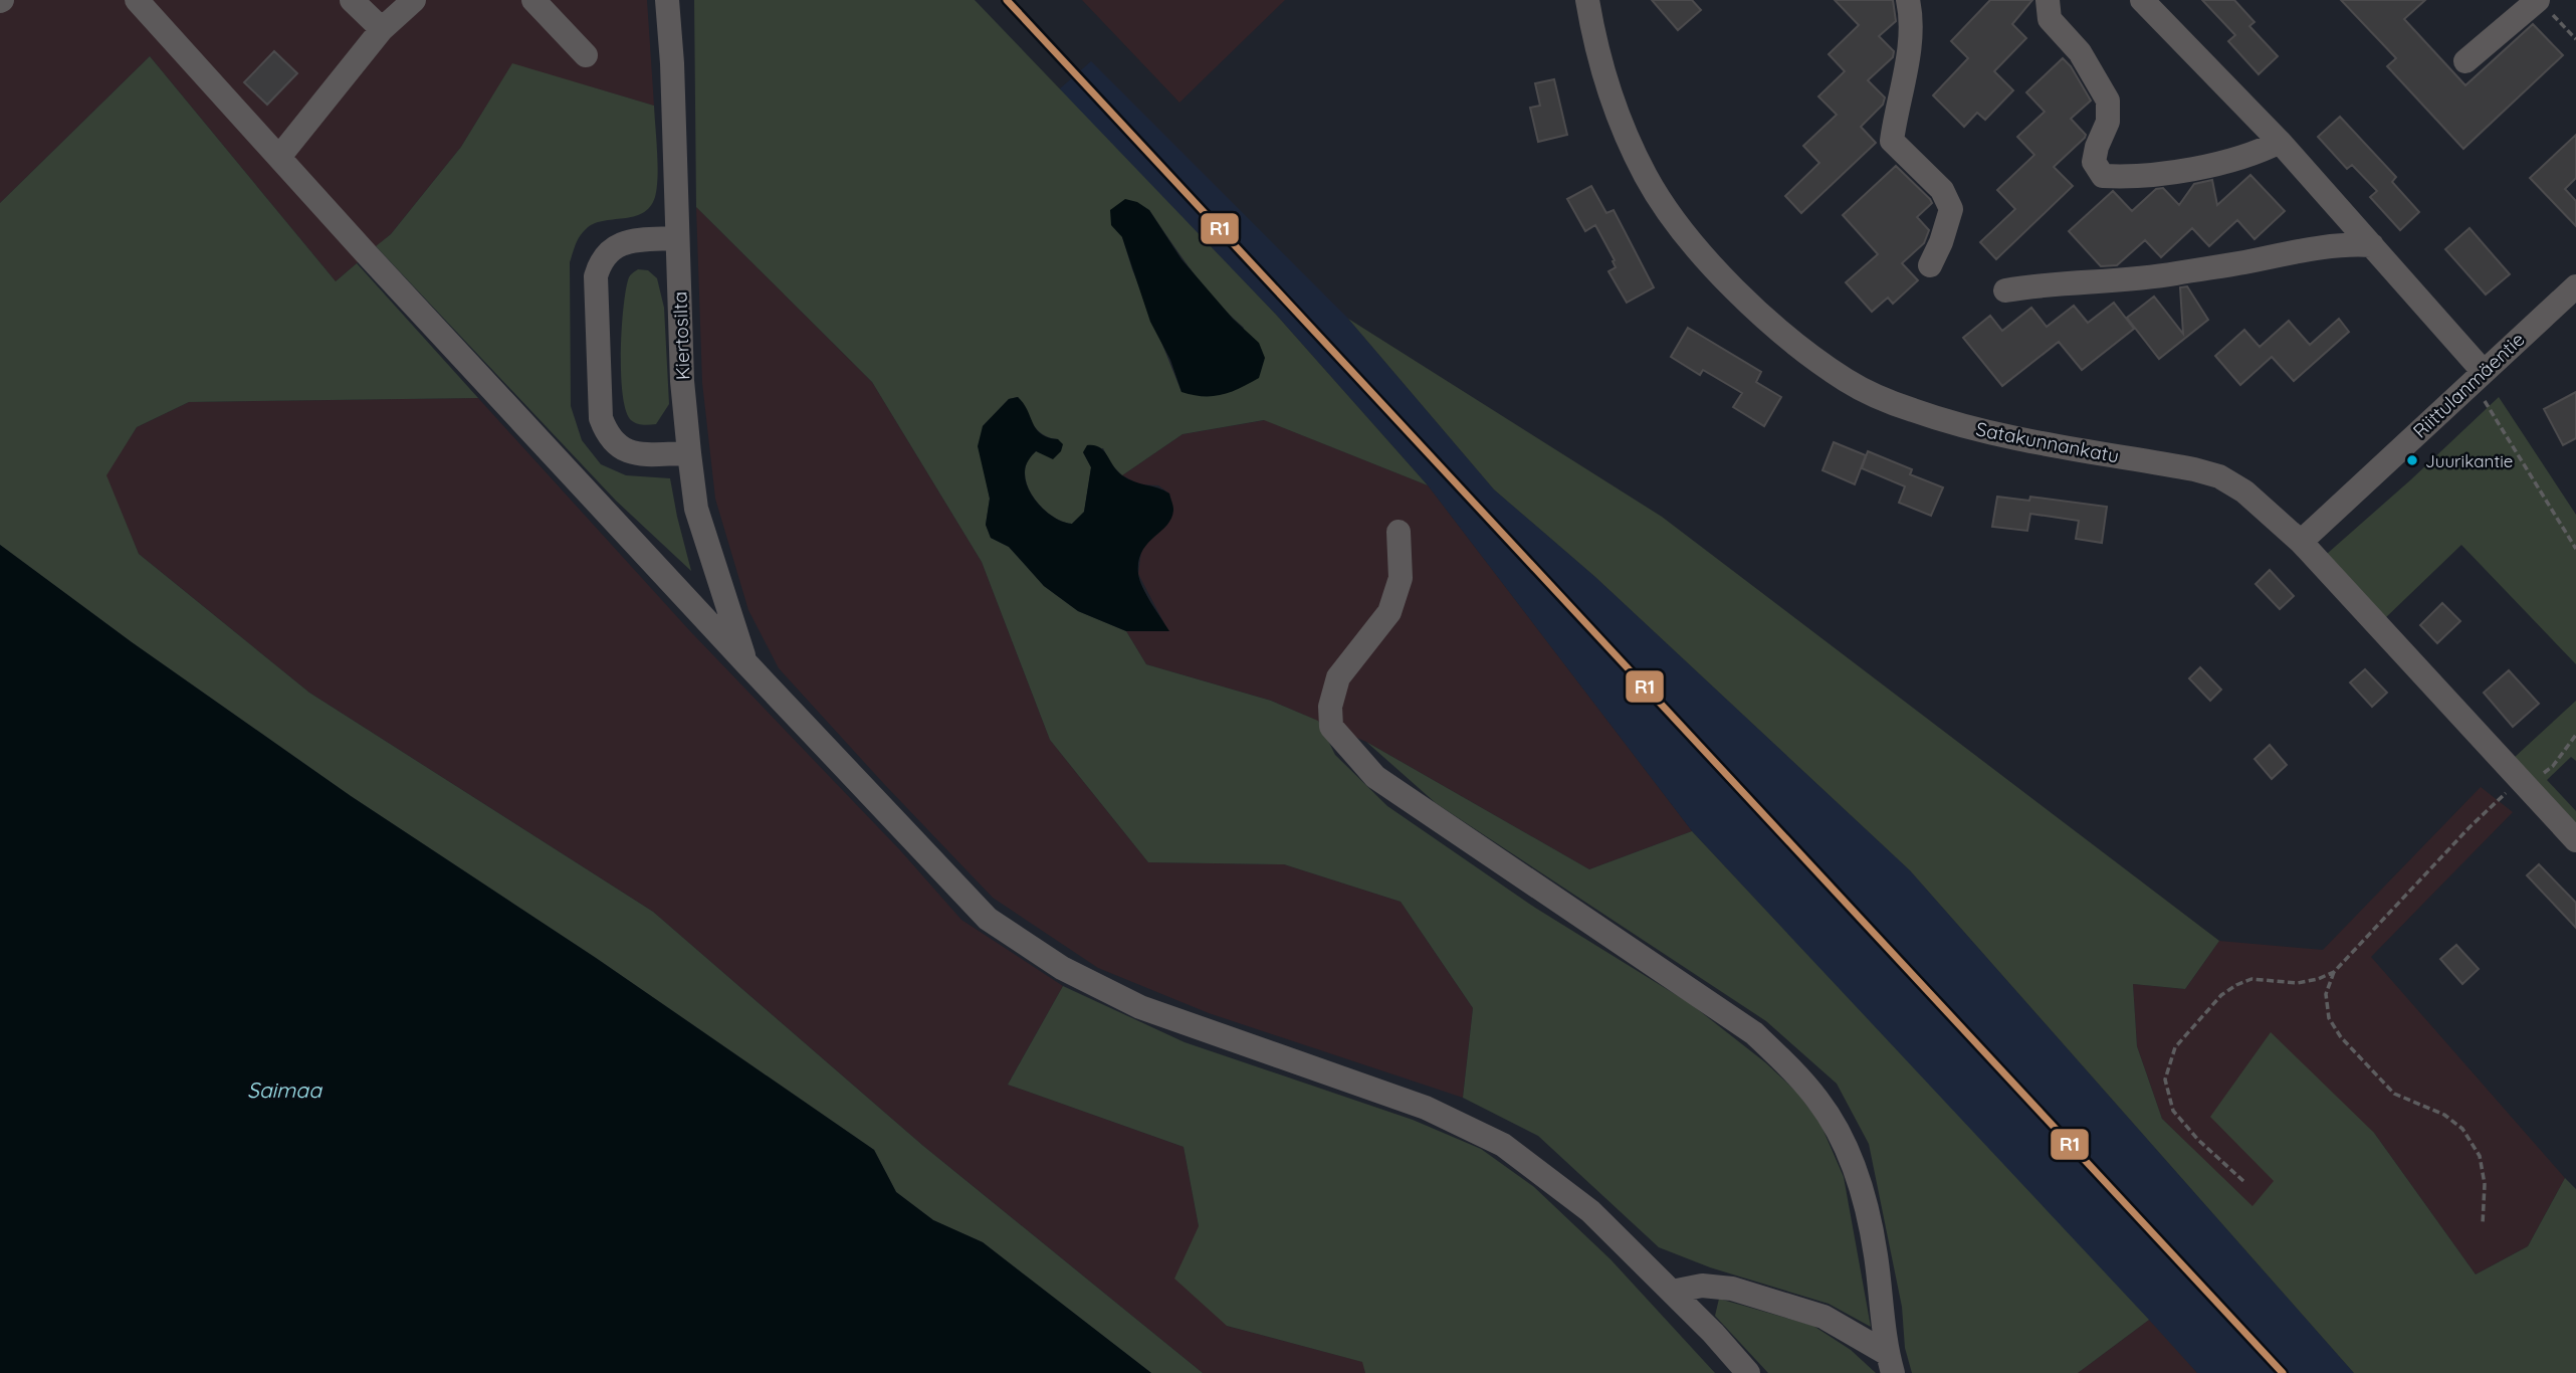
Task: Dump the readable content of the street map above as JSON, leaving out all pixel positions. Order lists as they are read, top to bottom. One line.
{"streets":{"street":["Kiertosilta","Riittulanmäentie","Satakunnankatu"]},"crossings":[["Riittulanmäentie","Satakunnankatu"]],"water":["Saimaa"],"places":["Juurikantie"],"lines":["transit line R1"]}
